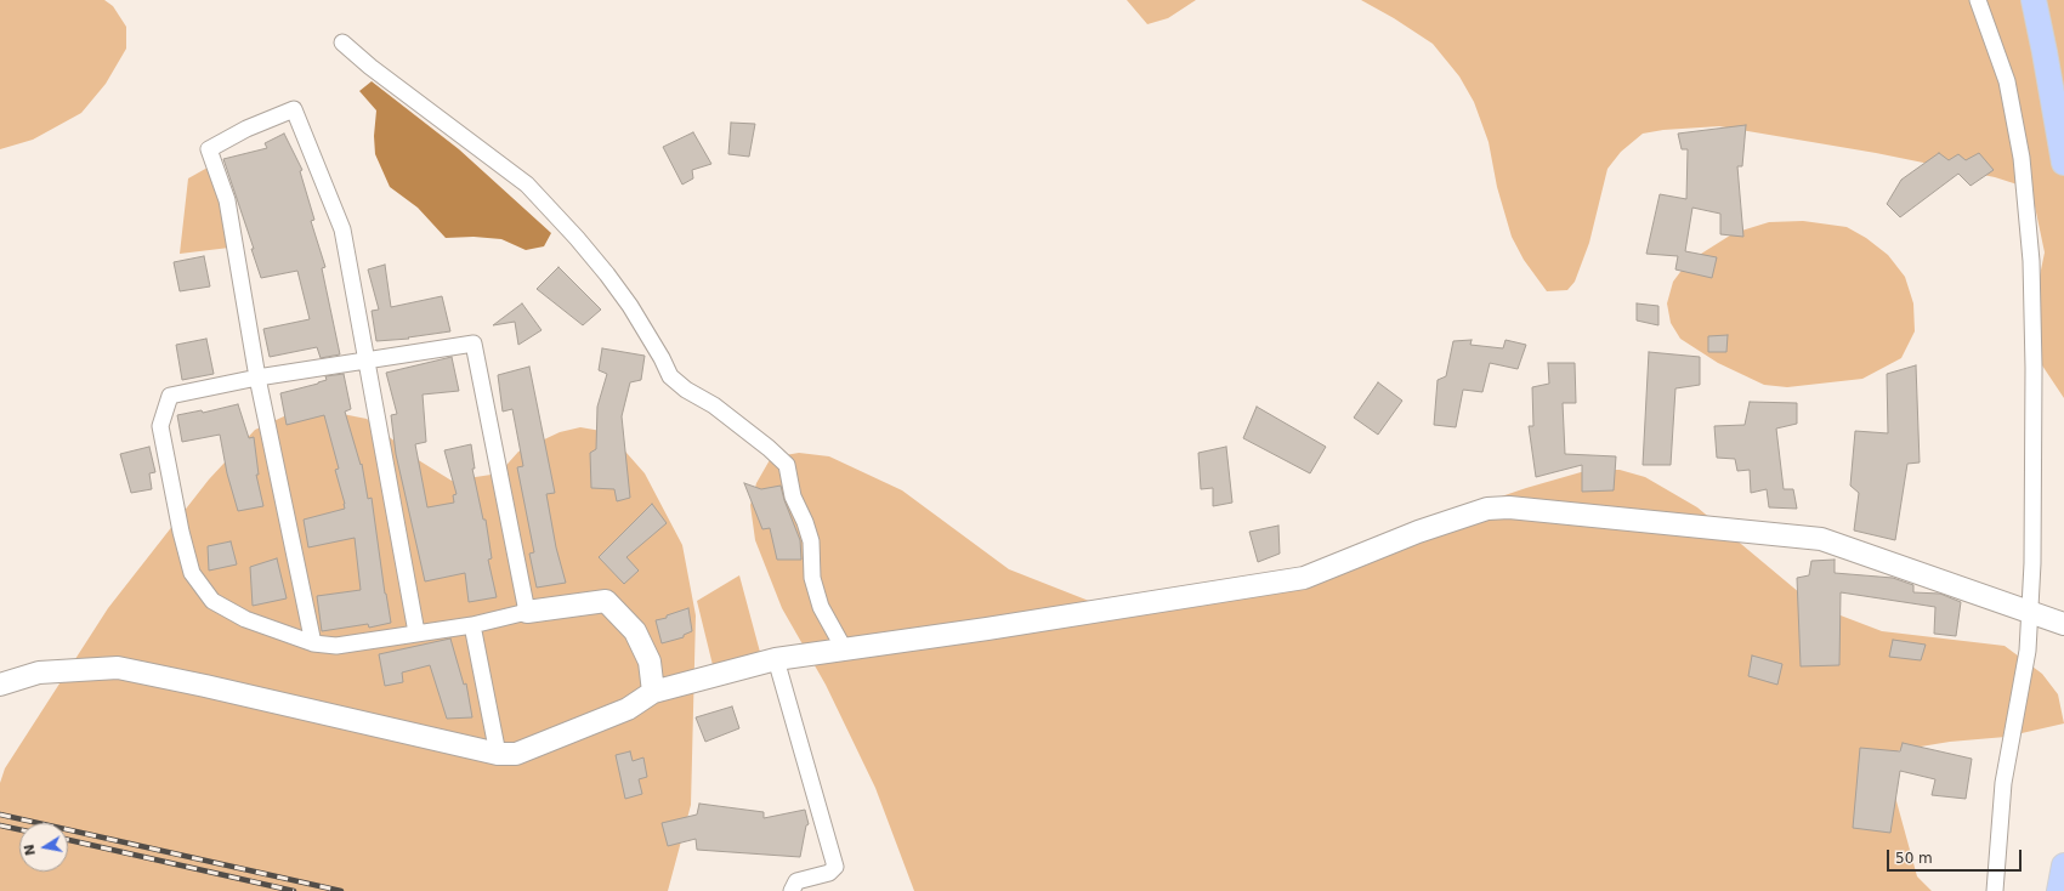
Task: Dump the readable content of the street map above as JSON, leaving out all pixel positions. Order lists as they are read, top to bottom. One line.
{"scale_bar":"50 m","north":"left"}
